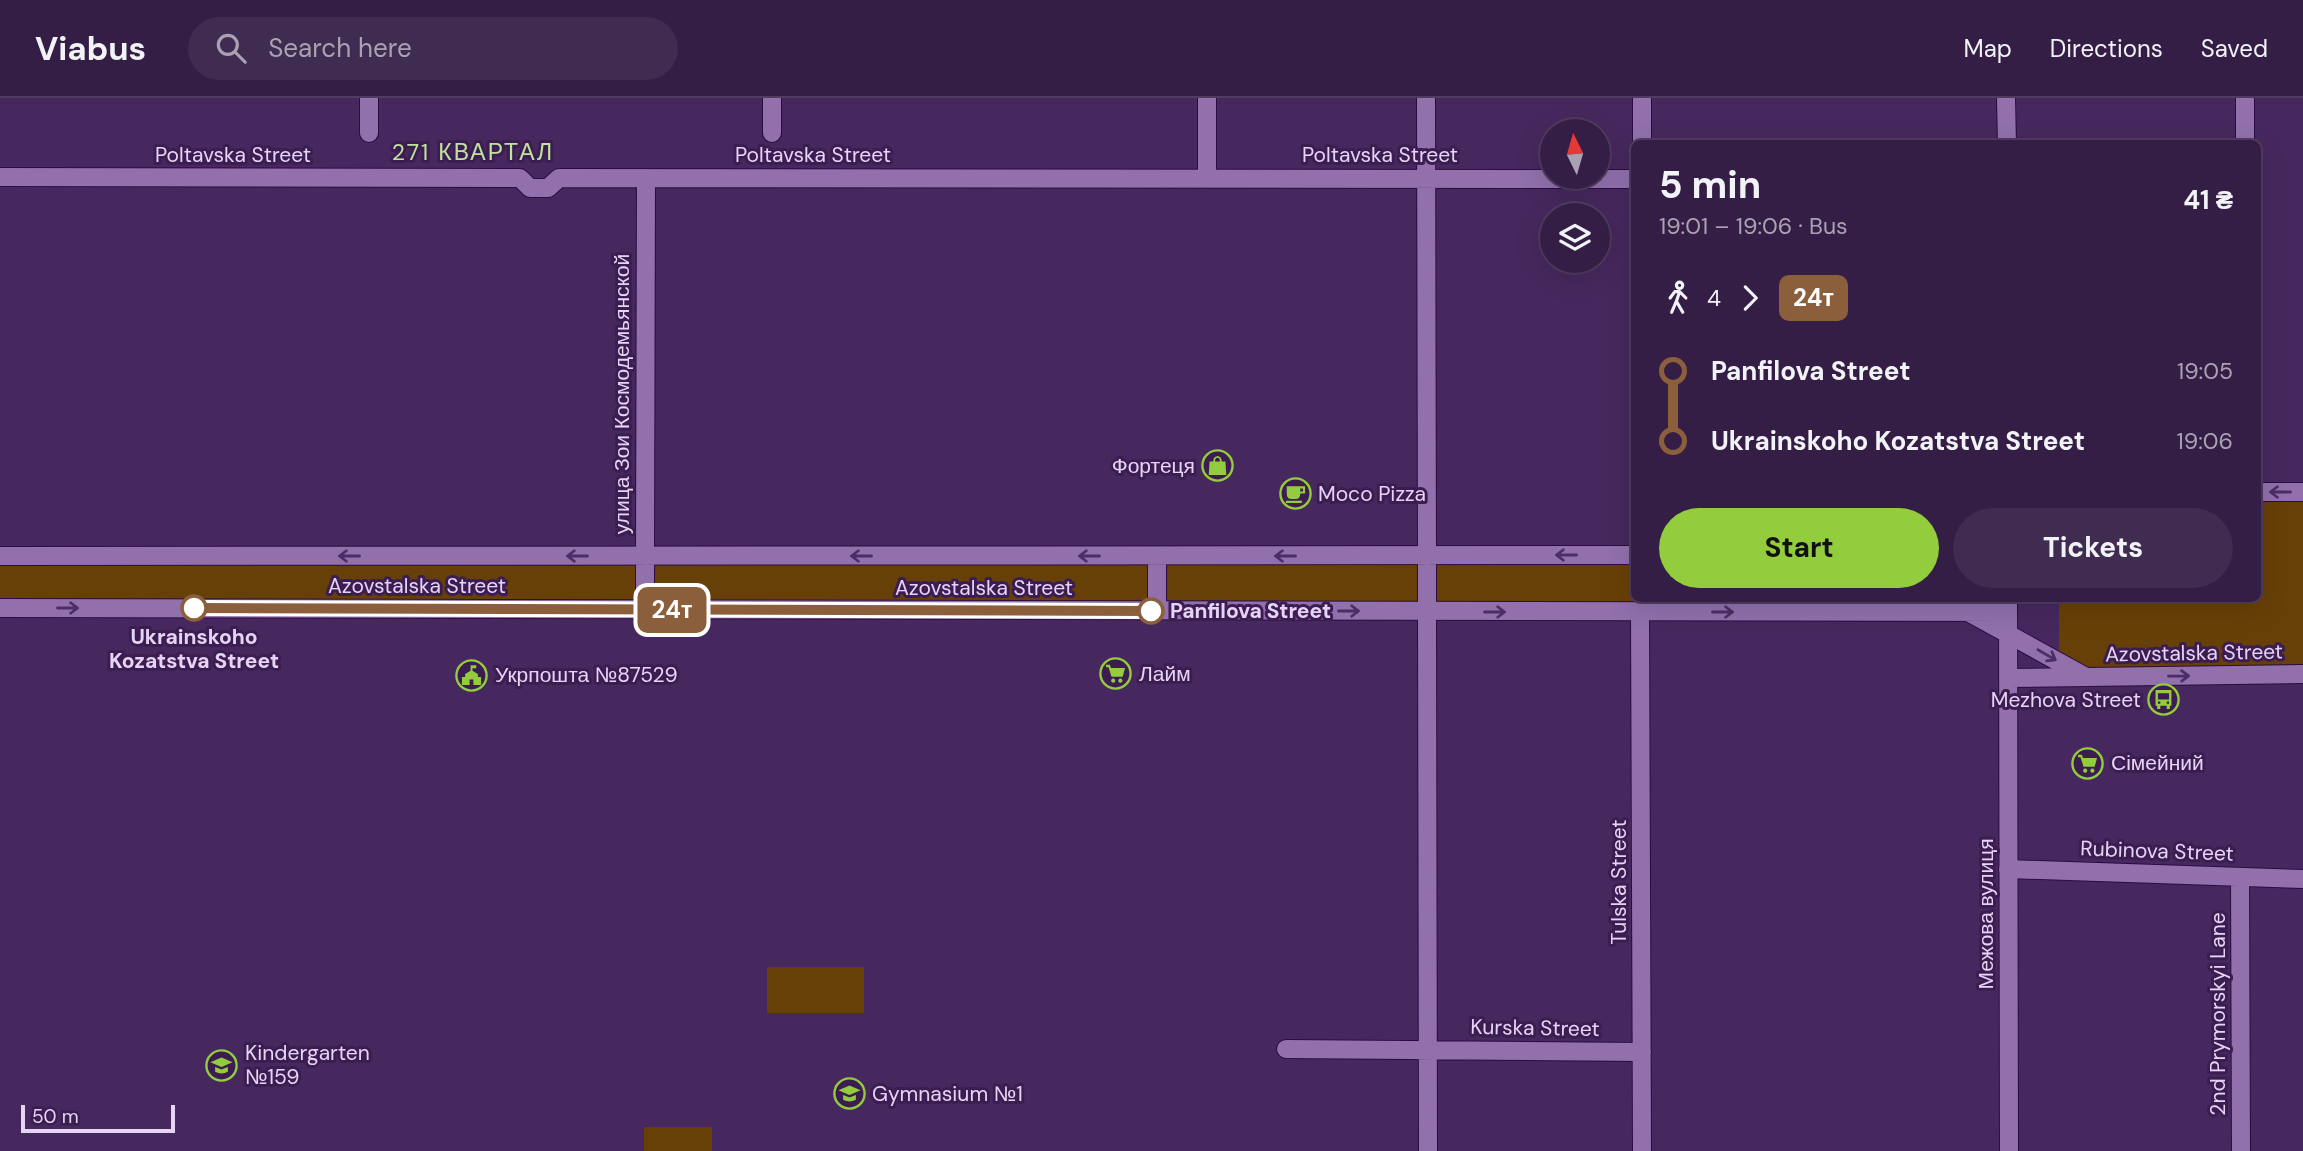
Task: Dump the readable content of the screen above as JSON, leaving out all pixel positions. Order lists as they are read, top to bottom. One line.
{"streets":{"street":["Poltavska Street","улица Зои Космодемьянской","Azovstalska Street","Rubinova Street","Tulska Street","Межова вулиця","2nd Prymorskyi Lane","Kurska Street"]},"crossings":[["Poltavska Street","улица Зои Космодемьянской"],["улица Зои Космодемьянской","Azovstalska Street"],["Azovstalska Street","Tulska Street"],["Azovstalska Street","Межова вулиця"],["Rubinova Street","Межова вулиця"],["Rubinova Street","2nd Prymorskyi Lane"],["Tulska Street","Kurska Street"]],"districts":["271 КВАРТАЛ"],"places":{"shop":["Фортеця"],"cafe":["Moco Pizza"],"other":["Ukrainskoho Kozatstva Street","Panfilova Street"],"supermarket":["Лайм","Сімейний"],"public building":["Укрпошта №87529"],"bus stop":["Mezhova Street"],"school or university":["Kindergarten №159","Gymnasium №1"]},"lines":["bus line 24т"],"scale_bar":"50 m","north":"top","page":{"header":"Viabus","search":"Search here","nav":["Map","Directions","Saved"],"on_map":"24т","heading":["5 min","19:01 – 19:06 · Bus","41 ₴"],"legs":["4","24т"],"list":[{"name":"Panfilova Street","value":"19:05"},{"name":"Ukrainskoho Kozatstva Street","value":"19:06"}],"buttons":["Start","Tickets"],"scale":"50 m"}}
